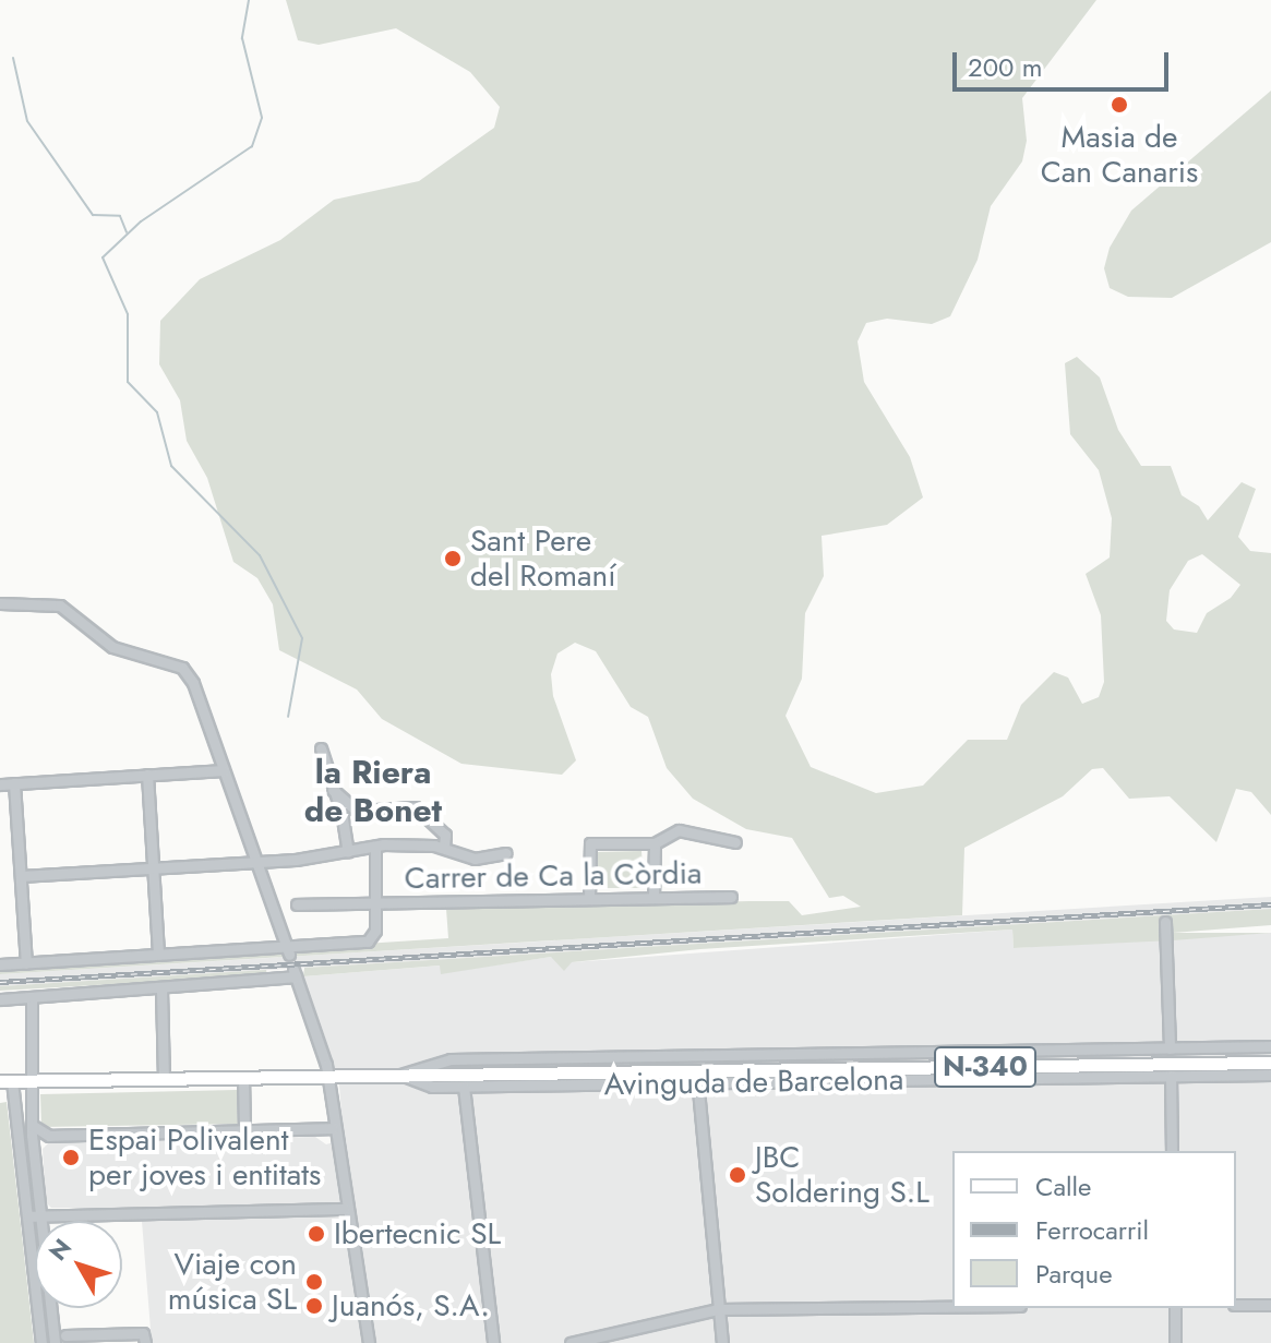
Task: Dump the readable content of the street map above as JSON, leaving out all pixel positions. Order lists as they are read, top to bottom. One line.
{"streets":{"main road":["N-340","Avinguda de Barcelona"],"street":["Carrer de Ca la Còrdia"]},"districts":["la Riera de Bonet"],"places":["Masia de Can Canaris","Sant Pere del Romaní","Espai Polivalent per joves i entitats","JBC Soldering S.L","Ibertecnic SL","Viaje con música SL","Juanós, S.A."],"legend":["Calle","Ferrocarril","Parque"],"scale_bar":"200 m","north":"top left"}
